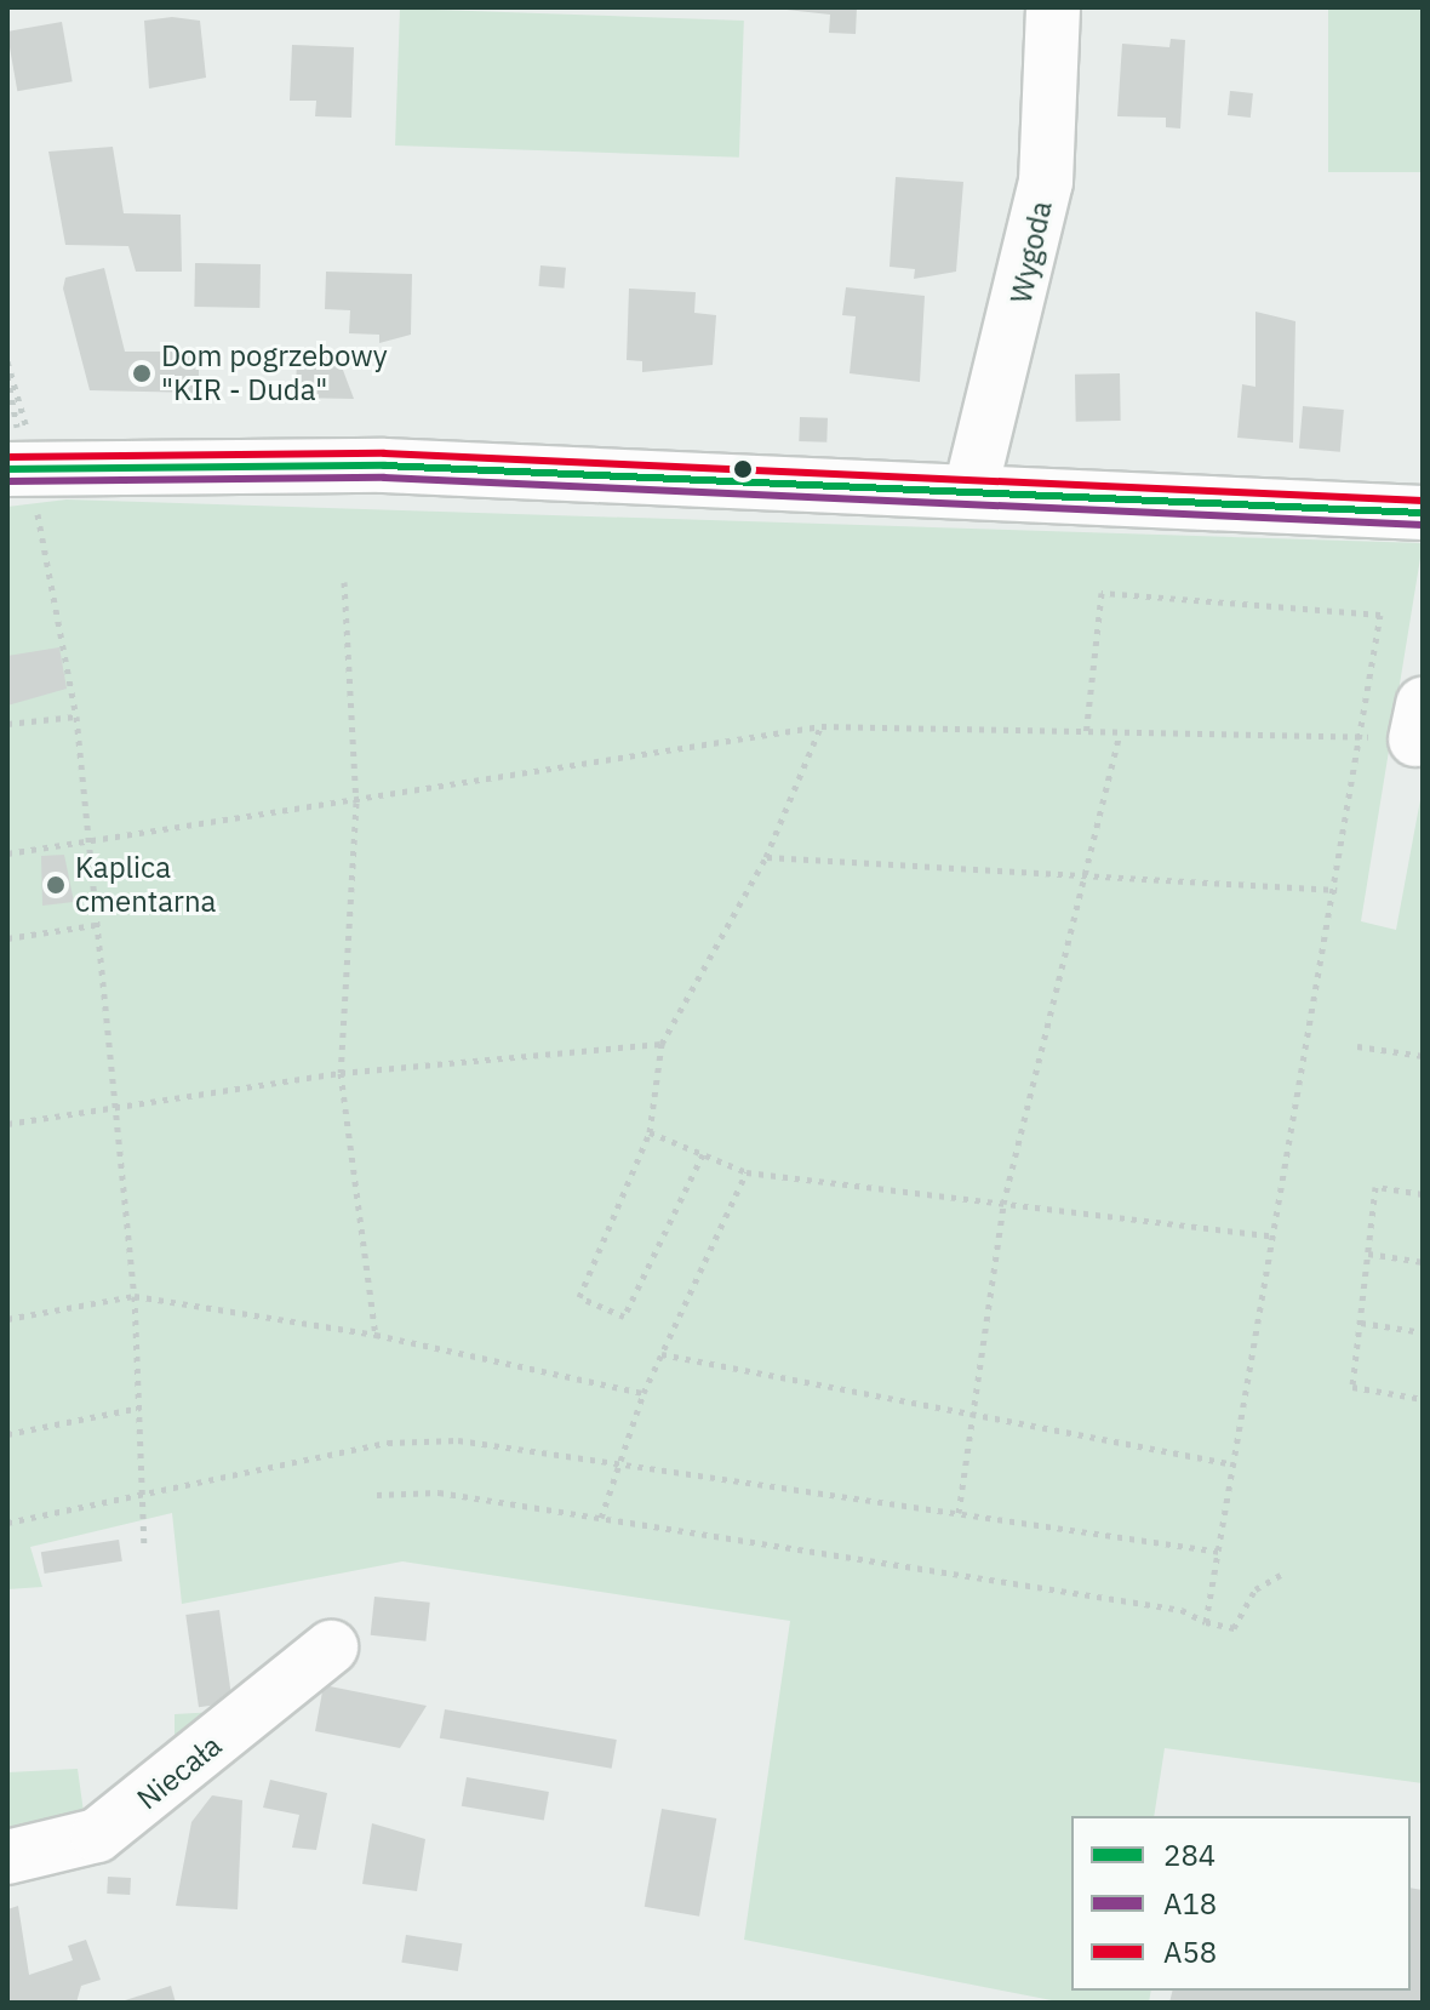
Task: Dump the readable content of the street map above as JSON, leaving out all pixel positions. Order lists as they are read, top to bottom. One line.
{"streets":{"street":["Wygoda","Niecała"]},"places":["Dom pogrzebowy \"KIR - Duda\"","Kaplica cmentarna"],"lines":["transit line A58","transit line 284","transit line A18"],"legend":["284","A18","A58"]}
